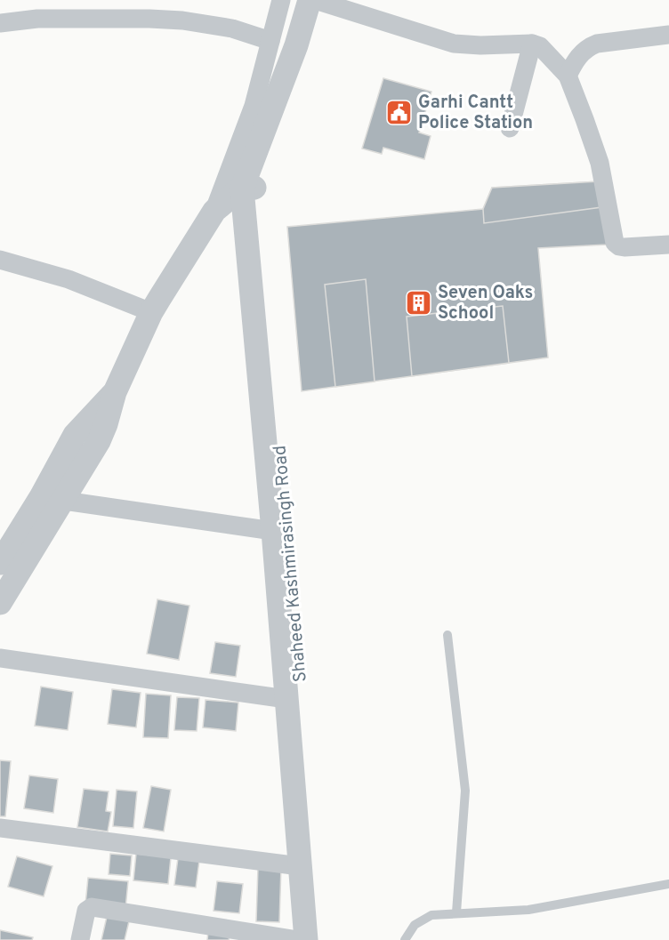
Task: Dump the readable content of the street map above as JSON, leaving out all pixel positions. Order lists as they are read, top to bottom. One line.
{"streets":{"street":["Shaheed Kashmirasingh Road"]},"places":{"public building":["Garhi Cantt Police Station"],"building":["Seven Oaks School"]}}
